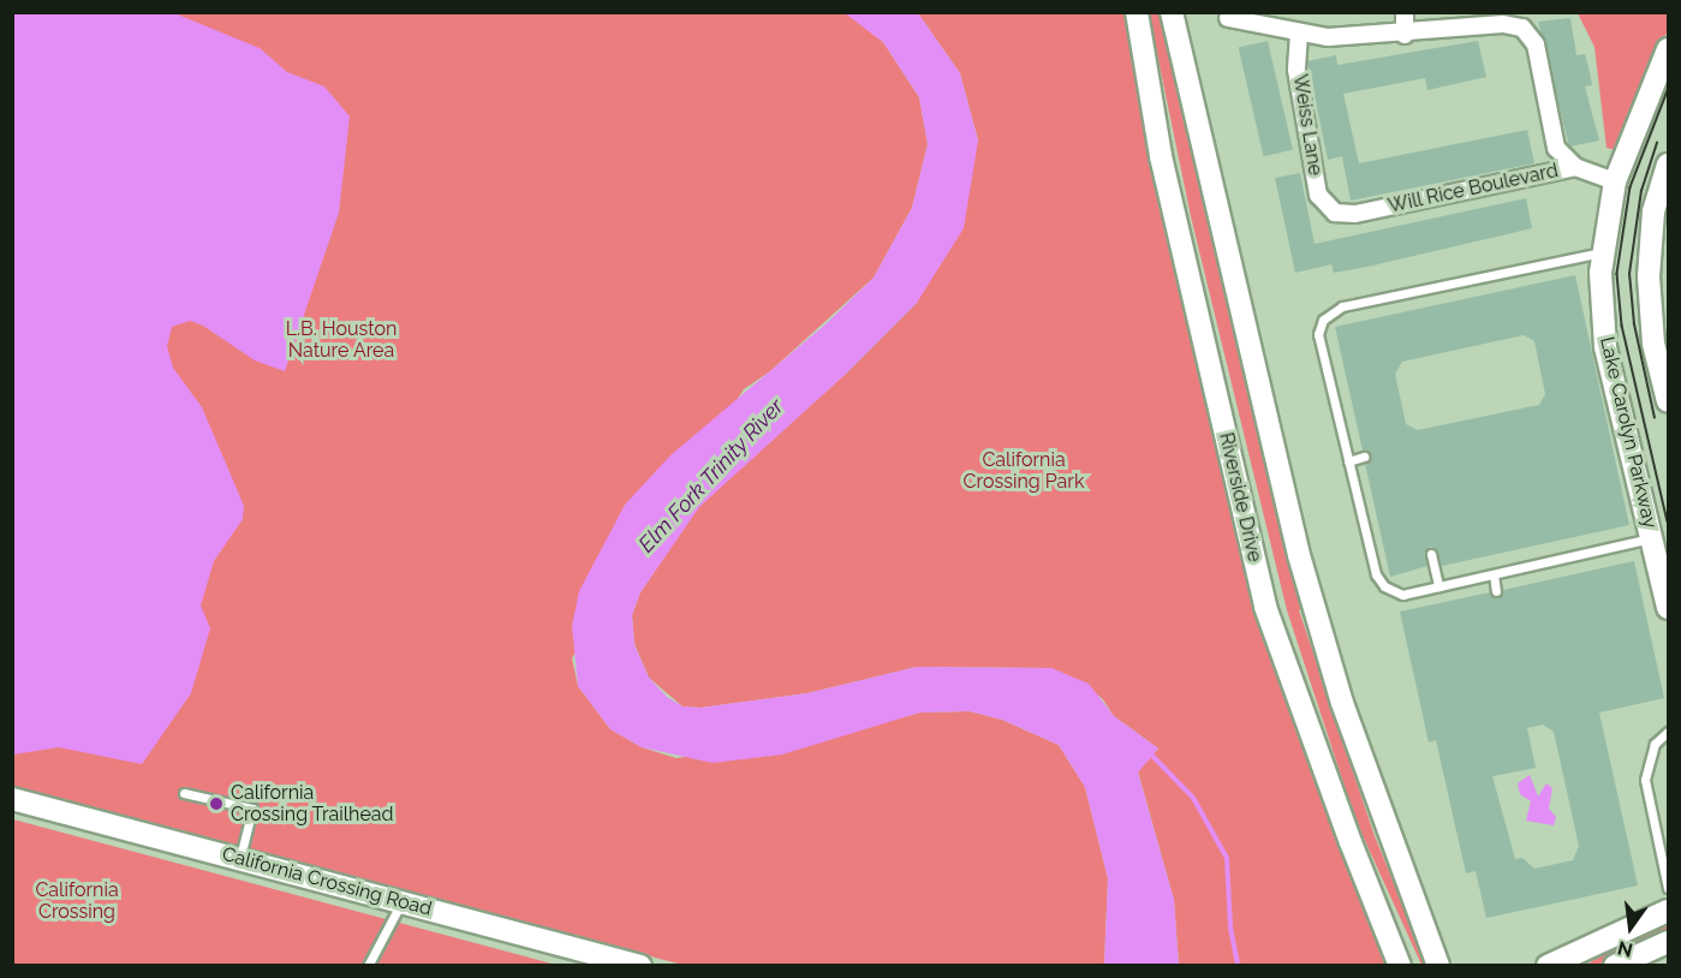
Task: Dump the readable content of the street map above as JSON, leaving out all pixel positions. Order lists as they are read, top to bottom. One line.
{"streets":{"main road":["Lake Carolyn Parkway","Riverside Drive","California Crossing Road"],"street":["Weiss Lane","Will Rice Boulevard"]},"crossings":[["Weiss Lane","Will Rice Boulevard"],["Will Rice Boulevard","Lake Carolyn Parkway"]],"water":["Elm Fork Trinity River"],"parks":["L.B. Houston Nature Area","California Crossing Park","California Crossing"],"places":["California Crossing Trailhead"],"north":"bottom"}
